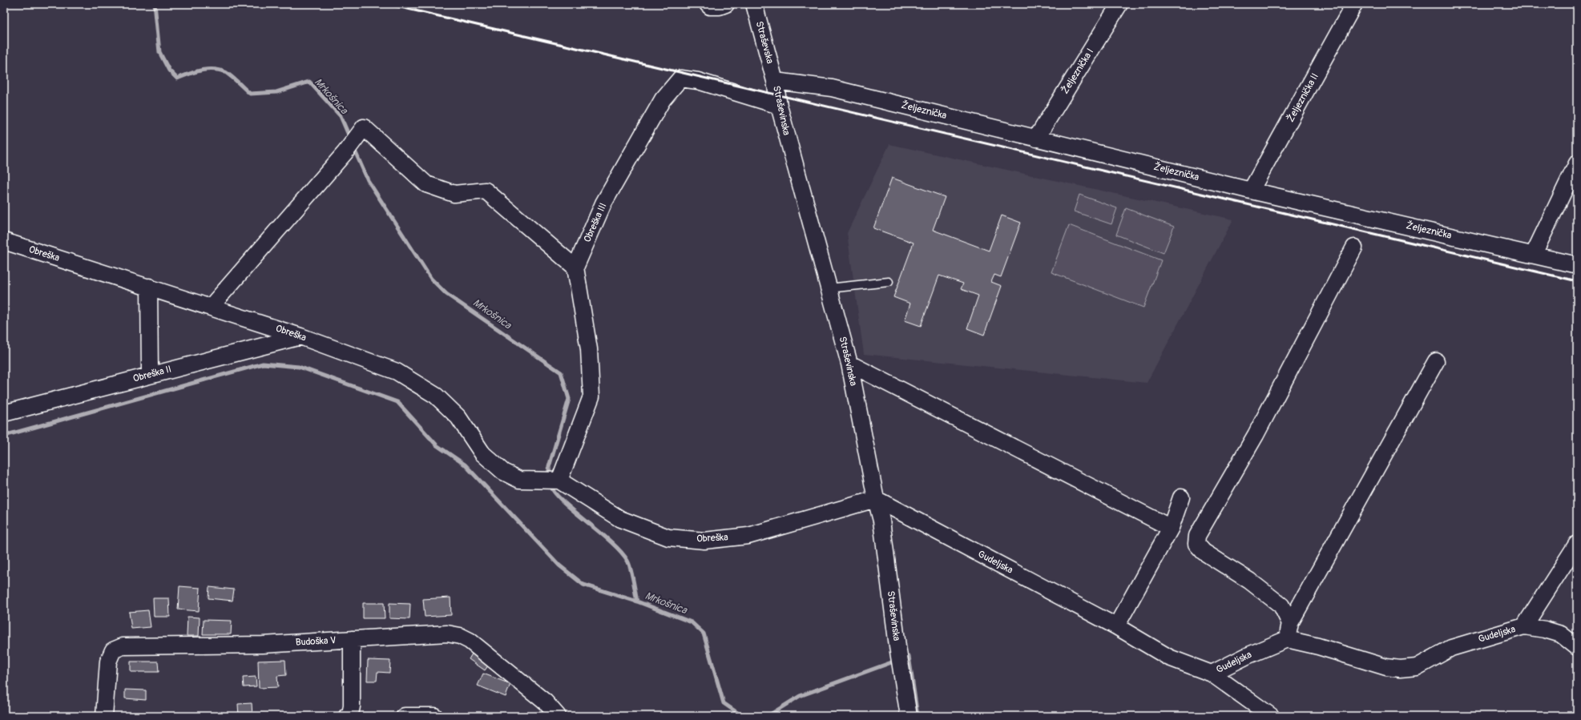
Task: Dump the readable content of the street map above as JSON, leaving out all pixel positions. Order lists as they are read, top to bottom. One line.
{"streets":{"street":["Straševska","Željeznička I","Željeznička II","Straševinska","Željeznička","Obreška III","Obreška","Obreška II","Gudeljska","Budoška V"]},"crossings":[["Straševska","Straševinska"],["Straševska","Željeznička"],["Željeznička I","Željeznička"],["Željeznička II","Željeznička"],["Straševinska","Željeznička"],["Straševinska","Obreška III"],["Straševinska","Obreška"],["Straševinska","Gudeljska"],["Obreška","Obreška II"],["Obreška","Gudeljska"]],"water":["Mrkošnica"]}
